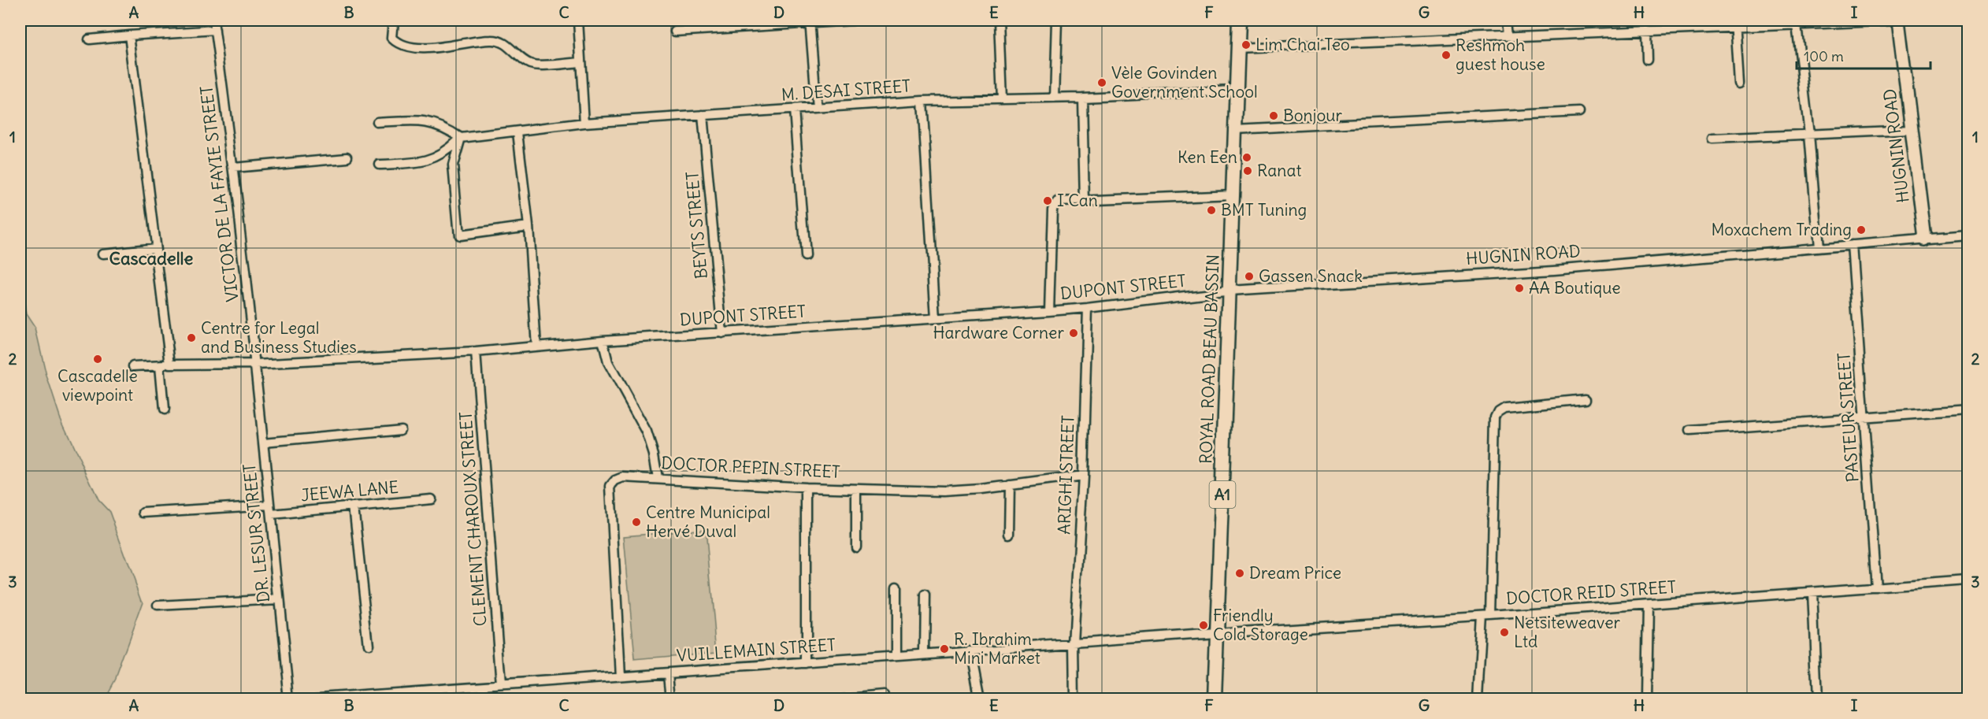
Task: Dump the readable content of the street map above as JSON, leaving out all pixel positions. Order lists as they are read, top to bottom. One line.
{"streets":{"main road":["ROYAL ROAD BEAU BASSIN","A1"],"street":["M. DESAI STREET","HUGNIN ROAD","VICTOR DE LA FAYIE STREET","BEYTS STREET","DUPONT STREET","PASTEUR STREET","DOCTOR PEPIN STREET","ARIGHI STREET","JEEWA LANE","CLEMENT CHAROUX STREET","DR. LESUR STREET","DOCTOR REID STREET","VUILLEMAIN STREET"]},"crossings":[["M. DESAI STREET","BEYTS STREET"],["M. DESAI STREET","ROYAL ROAD BEAU BASSIN"],["HUGNIN ROAD","DUPONT STREET"],["HUGNIN ROAD","ROYAL ROAD BEAU BASSIN"],["HUGNIN ROAD","PASTEUR STREET"],["VICTOR DE LA FAYIE STREET","DUPONT STREET"],["VICTOR DE LA FAYIE STREET","DR. LESUR STREET"],["BEYTS STREET","DUPONT STREET"],["DUPONT STREET","ROYAL ROAD BEAU BASSIN"],["DUPONT STREET","ARIGHI STREET"],["DUPONT STREET","CLEMENT CHAROUX STREET"],["DUPONT STREET","DR. LESUR STREET"],["ROYAL ROAD BEAU BASSIN","DOCTOR REID STREET"],["ROYAL ROAD BEAU BASSIN","VUILLEMAIN STREET"],["PASTEUR STREET","DOCTOR REID STREET"],["DOCTOR PEPIN STREET","ARIGHI STREET"],["DOCTOR PEPIN STREET","VUILLEMAIN STREET"],["ARIGHI STREET","VUILLEMAIN STREET"],["JEEWA LANE","DR. LESUR STREET"],["CLEMENT CHAROUX STREET","VUILLEMAIN STREET"],["DOCTOR REID STREET","VUILLEMAIN STREET"]],"districts":["Cascadelle"],"places":["Lim Chai Teo","Reshmoh guest house","Vèle Govinden Government School","Bonjour","Ken Een","Ranat","I Can","BMT Tuning","Moxachem Trading","Gassen Snack","AA Boutique","Hardware Corner","Centre for Legal and Business Studies","Cascadelle viewpoint","Centre Municipal Hervé Duval","Dream Price","Friendly Cold Storage","Netsiteweaver Ltd","R. Ibrahim Mini Market"],"scale_bar":"100 m","grid":{"columns":["A","B","C","D","E","F","G","H","I"],"rows":["1","2","3"]}}
